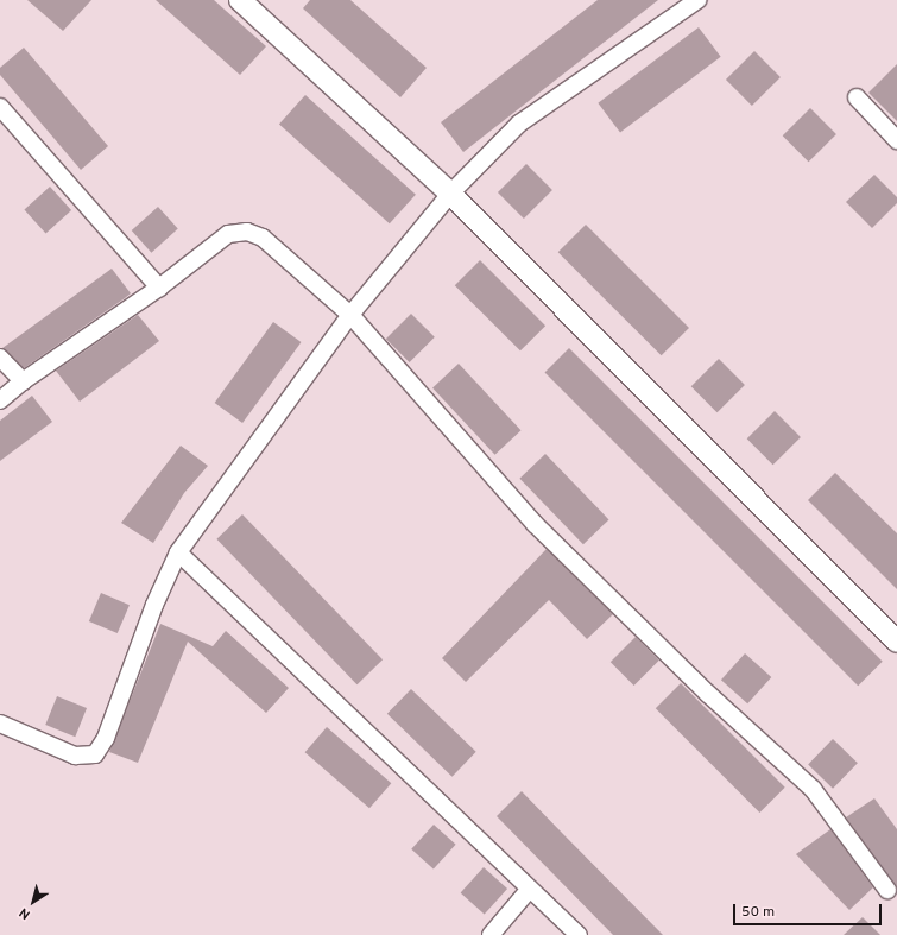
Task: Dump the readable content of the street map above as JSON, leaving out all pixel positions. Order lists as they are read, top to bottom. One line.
{"scale_bar":"50 m","north":"bottom left"}
